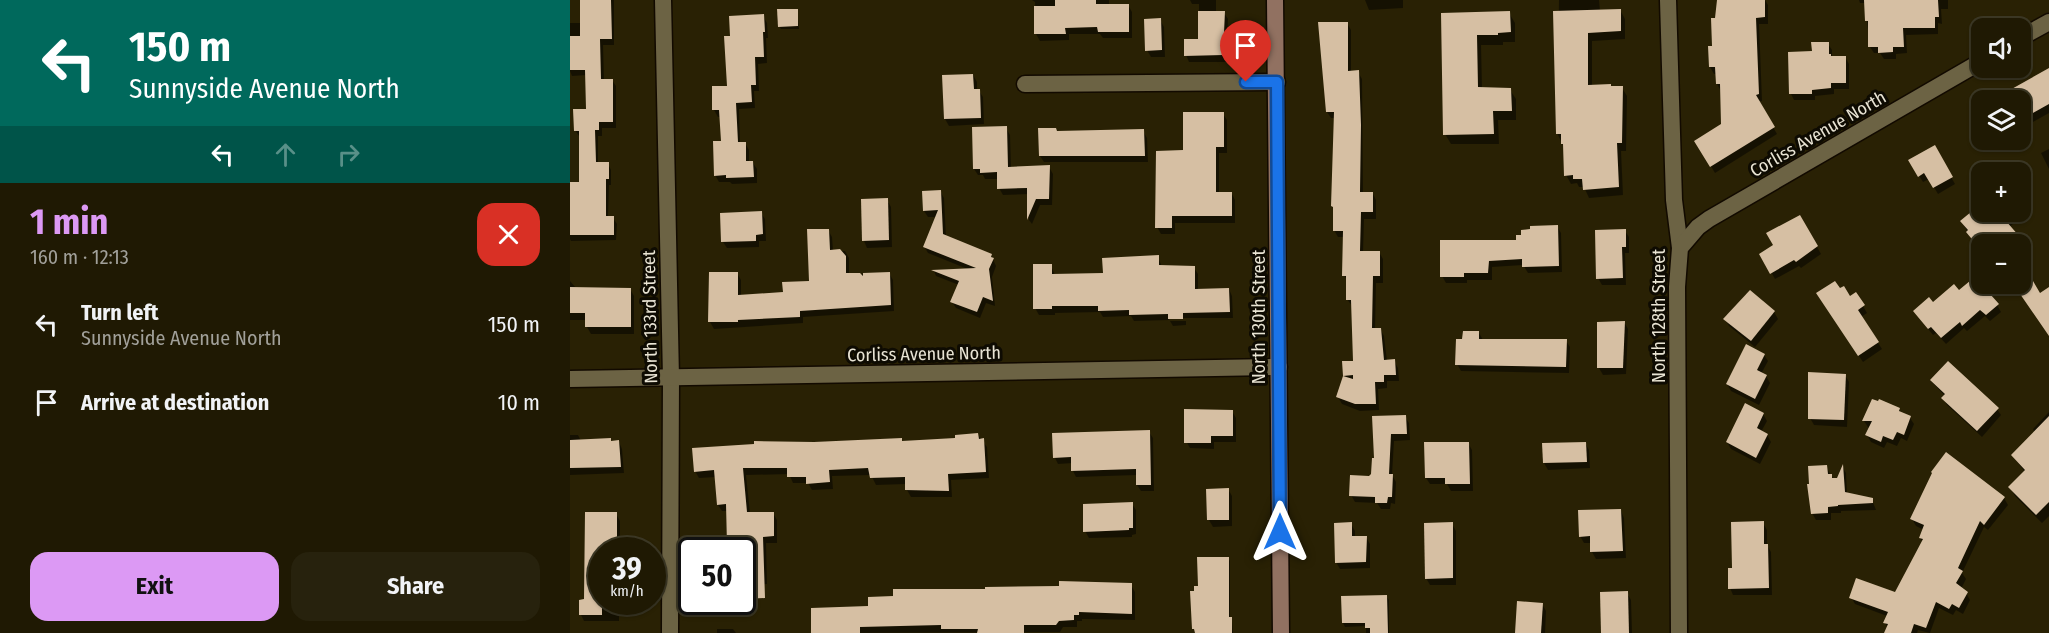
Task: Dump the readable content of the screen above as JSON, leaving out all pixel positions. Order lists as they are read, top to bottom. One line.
{"streets":{"main road":["North 130th Street"],"street":["Corliss Avenue North","North 128th Street","North 133rd Street"]},"crossings":[["Corliss Avenue North","North 128th Street"],["Corliss Avenue North","North 133rd Street"],["Corliss Avenue North","North 130th Street"]],"page":{"turn":["150 m","Sunnyside Avenue North"],"map_buttons":["+","−"],"heading":["1 min","160 m · 12:13"],"list":[{"name":"Turn left","note":"Sunnyside Avenue North","value":"150 m"},{"name":"Arrive at destination","value":"10 m"}],"speed":"39 km/h","limit":"50","buttons":["Exit","Share"]}}
